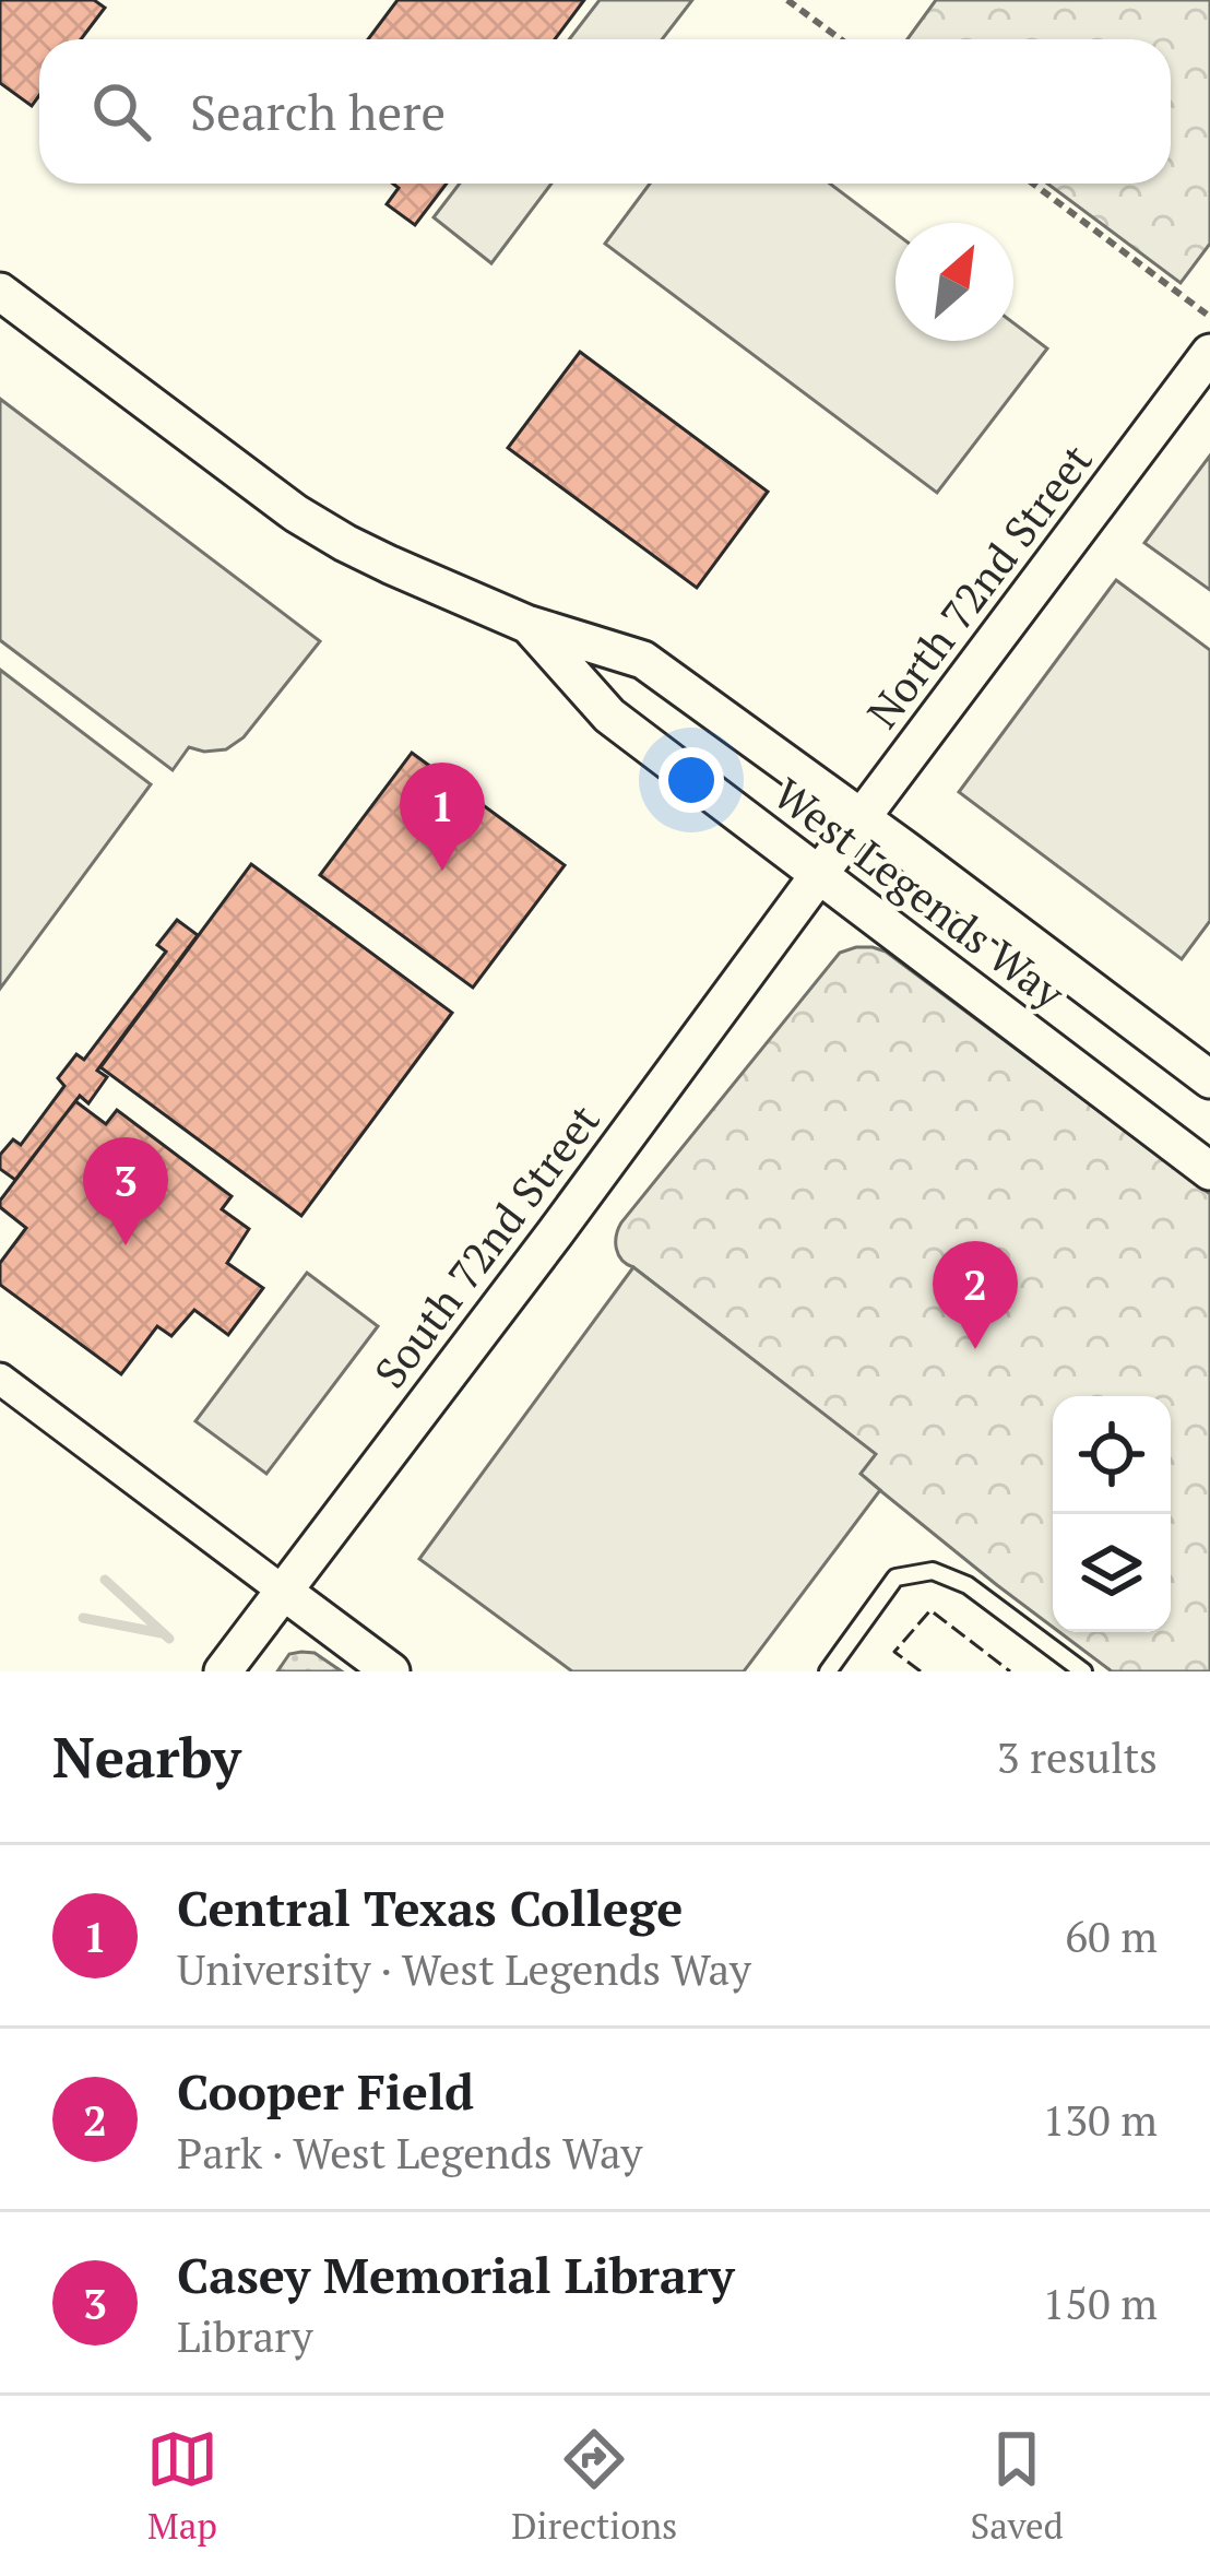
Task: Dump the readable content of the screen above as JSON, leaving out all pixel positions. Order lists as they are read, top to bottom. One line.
{"streets":{"street":["North 72nd Street","West Legends Way","South 72nd Street"]},"crossings":[["North 72nd Street","West Legends Way"],["North 72nd Street","South 72nd Street"],["West Legends Way","South 72nd Street"]],"north":"top right","page":{"search":"Search here","pins":["1","3","2"],"heading":["Nearby","3 results"],"list":[{"mark":"1","name":"Central Texas College","note":"University · West Legends Way","value":"60 m"},{"mark":"2","name":"Cooper Field","note":"Park · West Legends Way","value":"130 m"},{"mark":"3","name":"Casey Memorial Library","note":"Library","value":"150 m"}],"nav":["Map","Directions","Saved"]}}
